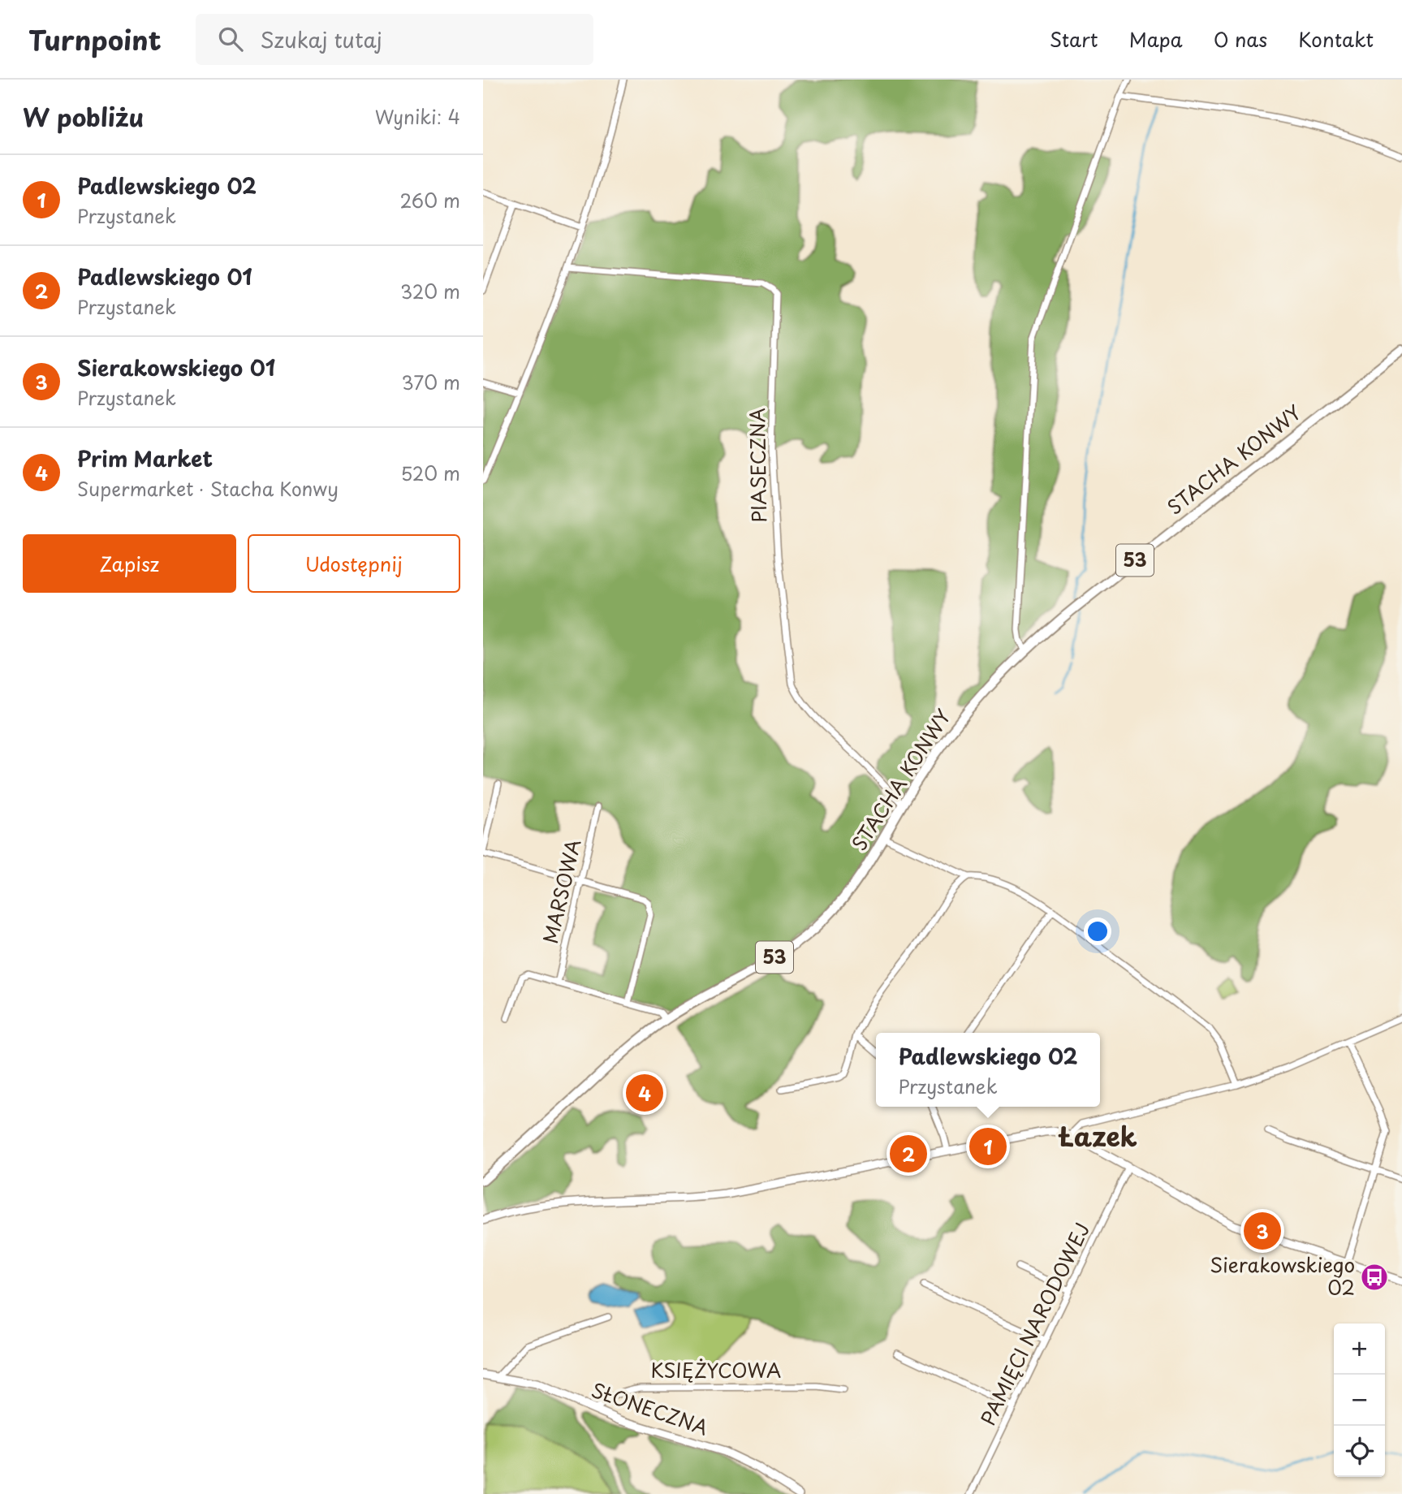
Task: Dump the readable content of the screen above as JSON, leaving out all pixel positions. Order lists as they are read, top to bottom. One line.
{"streets":{"main road":["STACHA KONWY","53"],"street":["PIASECZNA","MARSOWA","PAMIĘCI NARODOWEJ","KSIĘŻYCOWA","SŁONECZNA"]},"crossings":[["STACHA KONWY","PIASECZNA"],["KSIĘŻYCOWA","SŁONECZNA"]],"districts":["Łazek"],"places":{"bus stop":["Sierakowskiego 02"]},"page":{"header":"Turnpoint","search":"Szukaj tutaj","nav":["Start","Mapa","O nas","Kontakt"],"heading":["W pobliżu","Wyniki: 4"],"list":[{"mark":"1","name":"Padlewskiego 02","note":"Przystanek","value":"260 m"},{"mark":"2","name":"Padlewskiego 01","note":"Przystanek","value":"320 m"},{"mark":"3","name":"Sierakowskiego 01","note":"Przystanek","value":"370 m"},{"mark":"4","name":"Prim Market","note":"Supermarket · Stacha Konwy","value":"520 m"}],"buttons":["Zapisz","Udostępnij"],"popup":["Padlewskiego 02","Przystanek"],"pins":["4","1","2","3"],"map_buttons":["+","−"]}}
